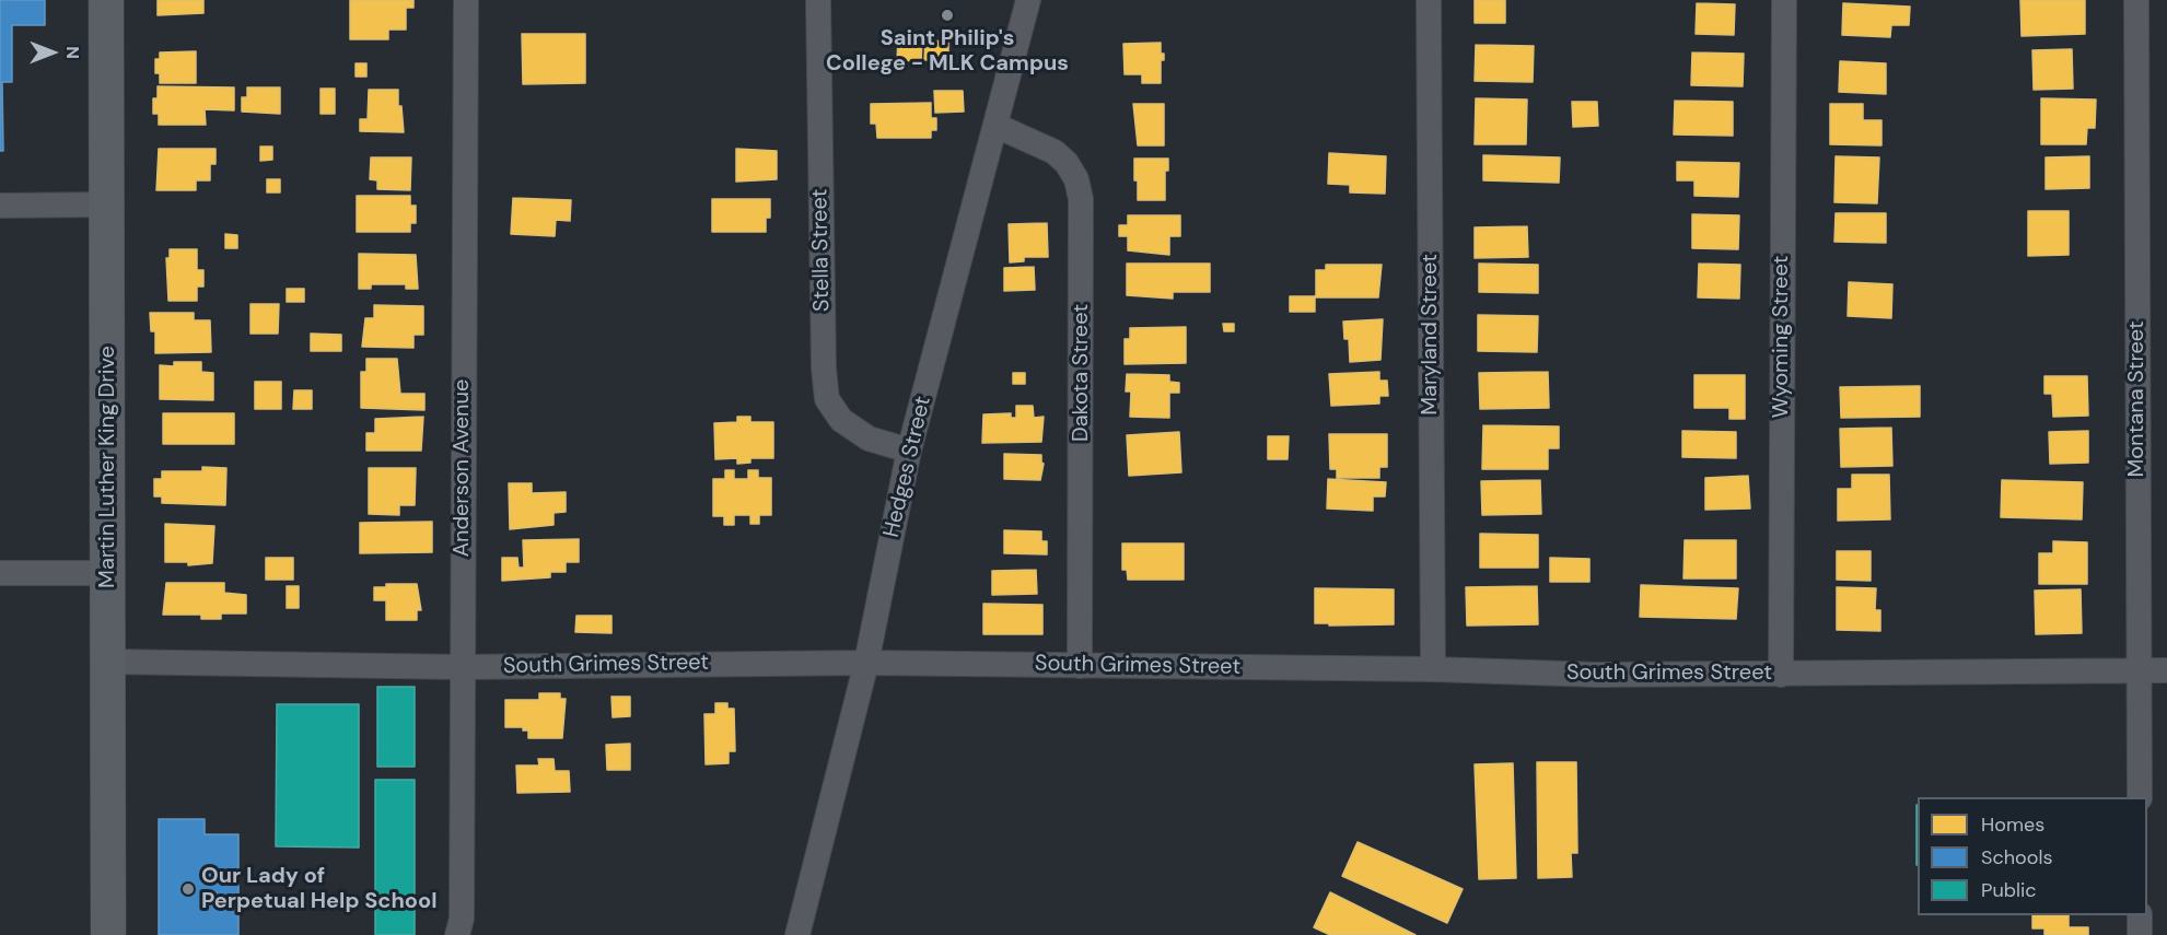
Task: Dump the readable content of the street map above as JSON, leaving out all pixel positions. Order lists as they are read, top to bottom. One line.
{"streets":{"main road":["Martin Luther King Drive"],"street":["Stella Street","Maryland Street","Wyoming Street","Dakota Street","Montana Street","Hedges Street","Anderson Avenue","South Grimes Street"]},"crossings":[["Stella Street","Hedges Street"],["Maryland Street","South Grimes Street"],["Wyoming Street","South Grimes Street"],["Dakota Street","Hedges Street"],["Dakota Street","South Grimes Street"],["Montana Street","South Grimes Street"],["Martin Luther King Drive","South Grimes Street"],["Hedges Street","South Grimes Street"],["Anderson Avenue","South Grimes Street"]],"places":["Saint Philip's College - MLK Campus","Our Lady of Perpetual Help School"],"legend":["Homes","Schools","Public"],"north":"right"}
